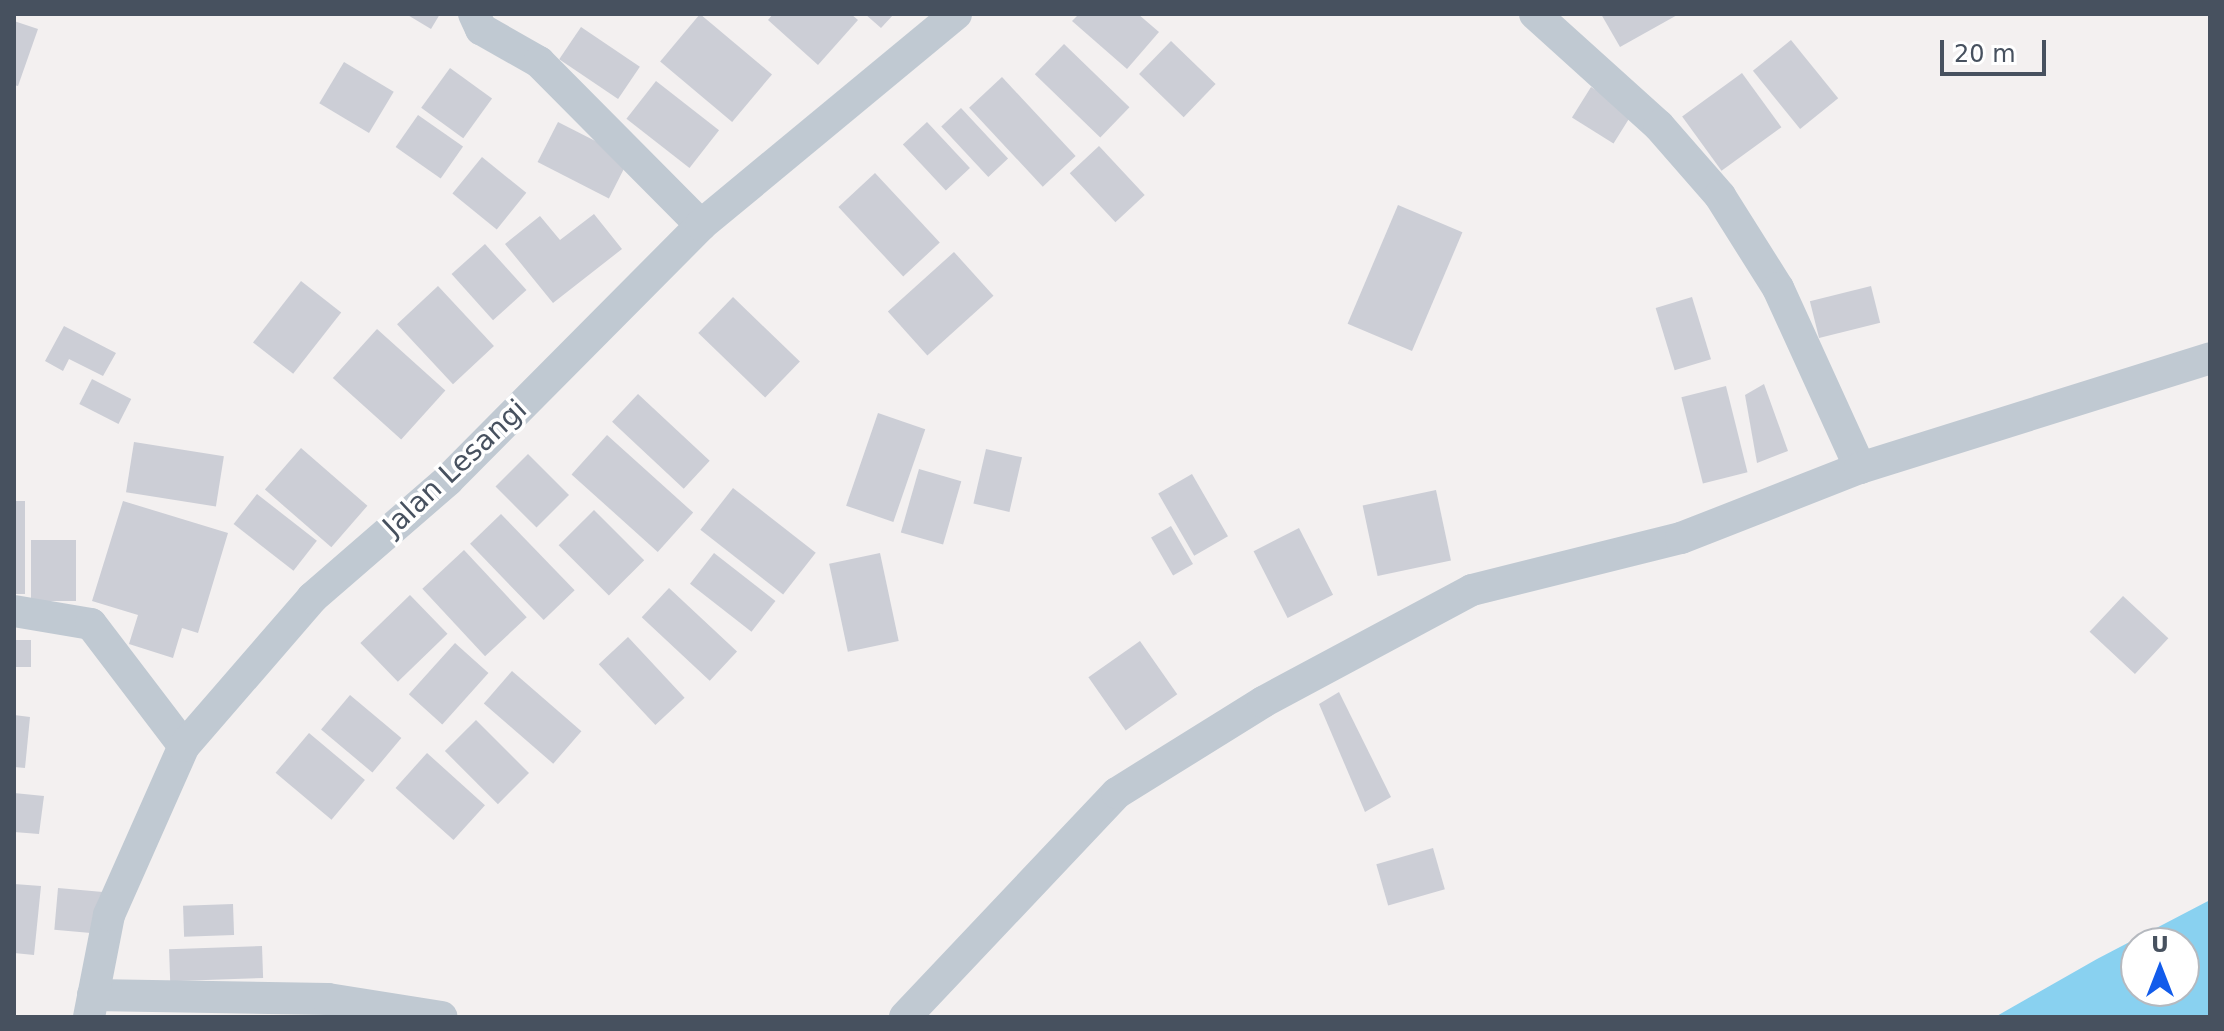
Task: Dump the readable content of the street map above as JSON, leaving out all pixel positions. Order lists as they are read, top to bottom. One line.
{"streets":{"street":["Jalan Lesangi"]},"scale_bar":"20 m","north":"top"}
